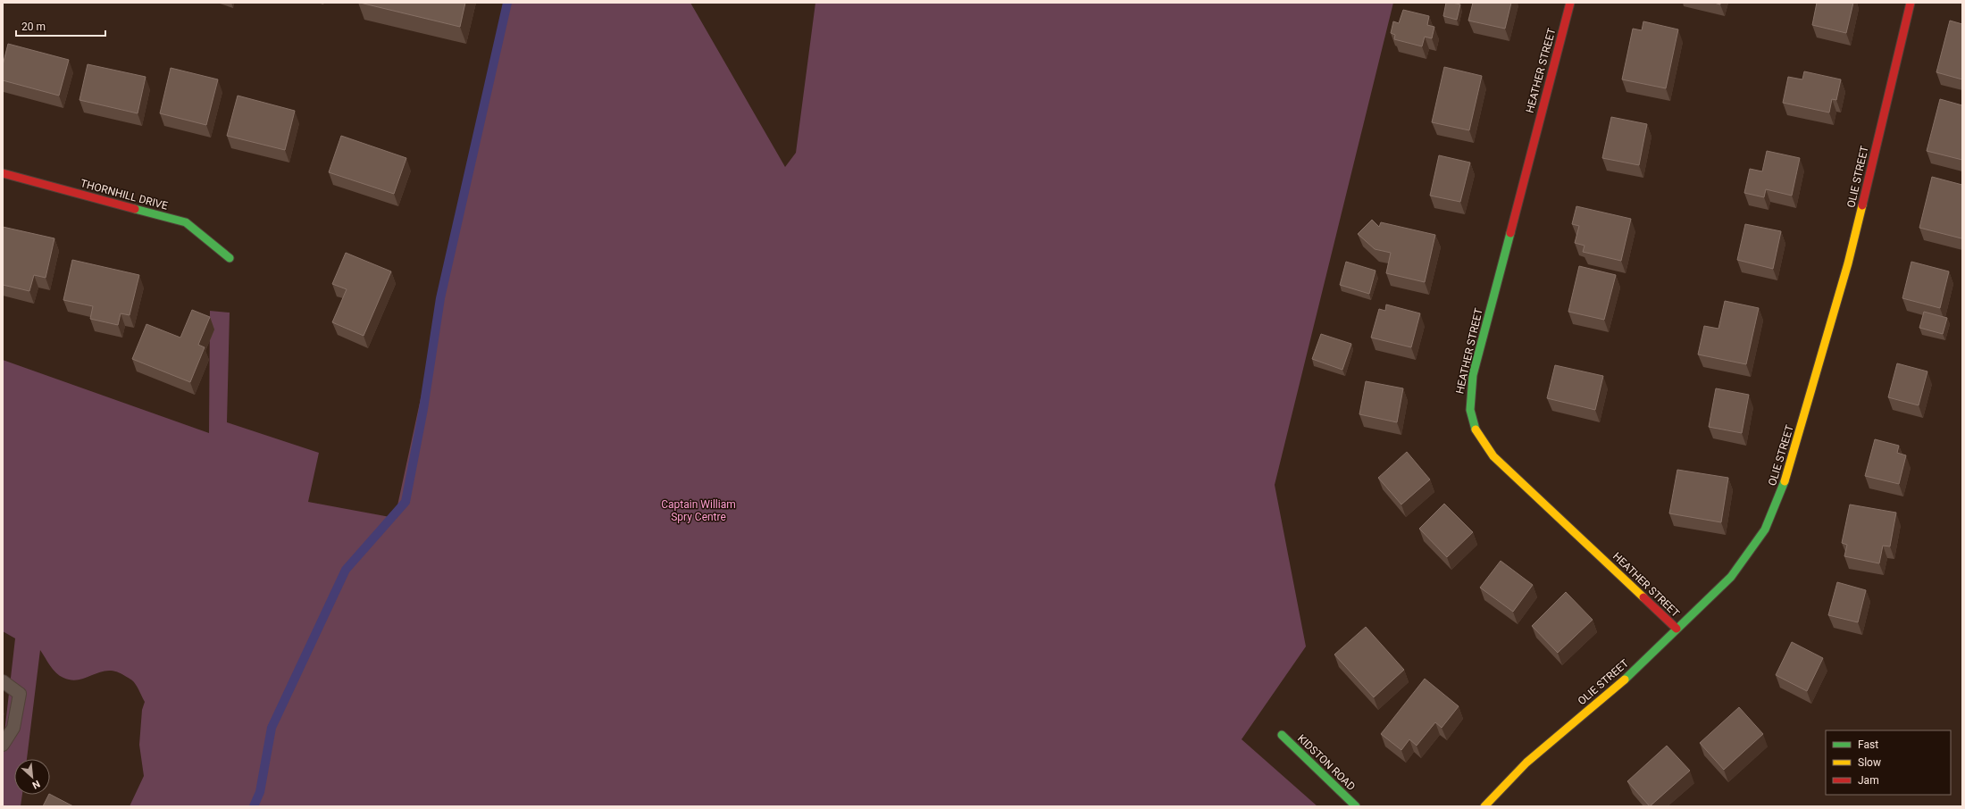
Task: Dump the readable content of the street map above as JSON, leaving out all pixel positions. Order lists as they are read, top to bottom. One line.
{"streets":{"street":["HEATHER STREET","OLIE STREET","THORNHILL DRIVE","KIDSTON ROAD"]},"crossings":[["HEATHER STREET","OLIE STREET"]],"parks":["Captain William Spry Centre"],"legend":["Fast","Slow","Jam"],"scale_bar":"20 m","north":"bottom right"}
